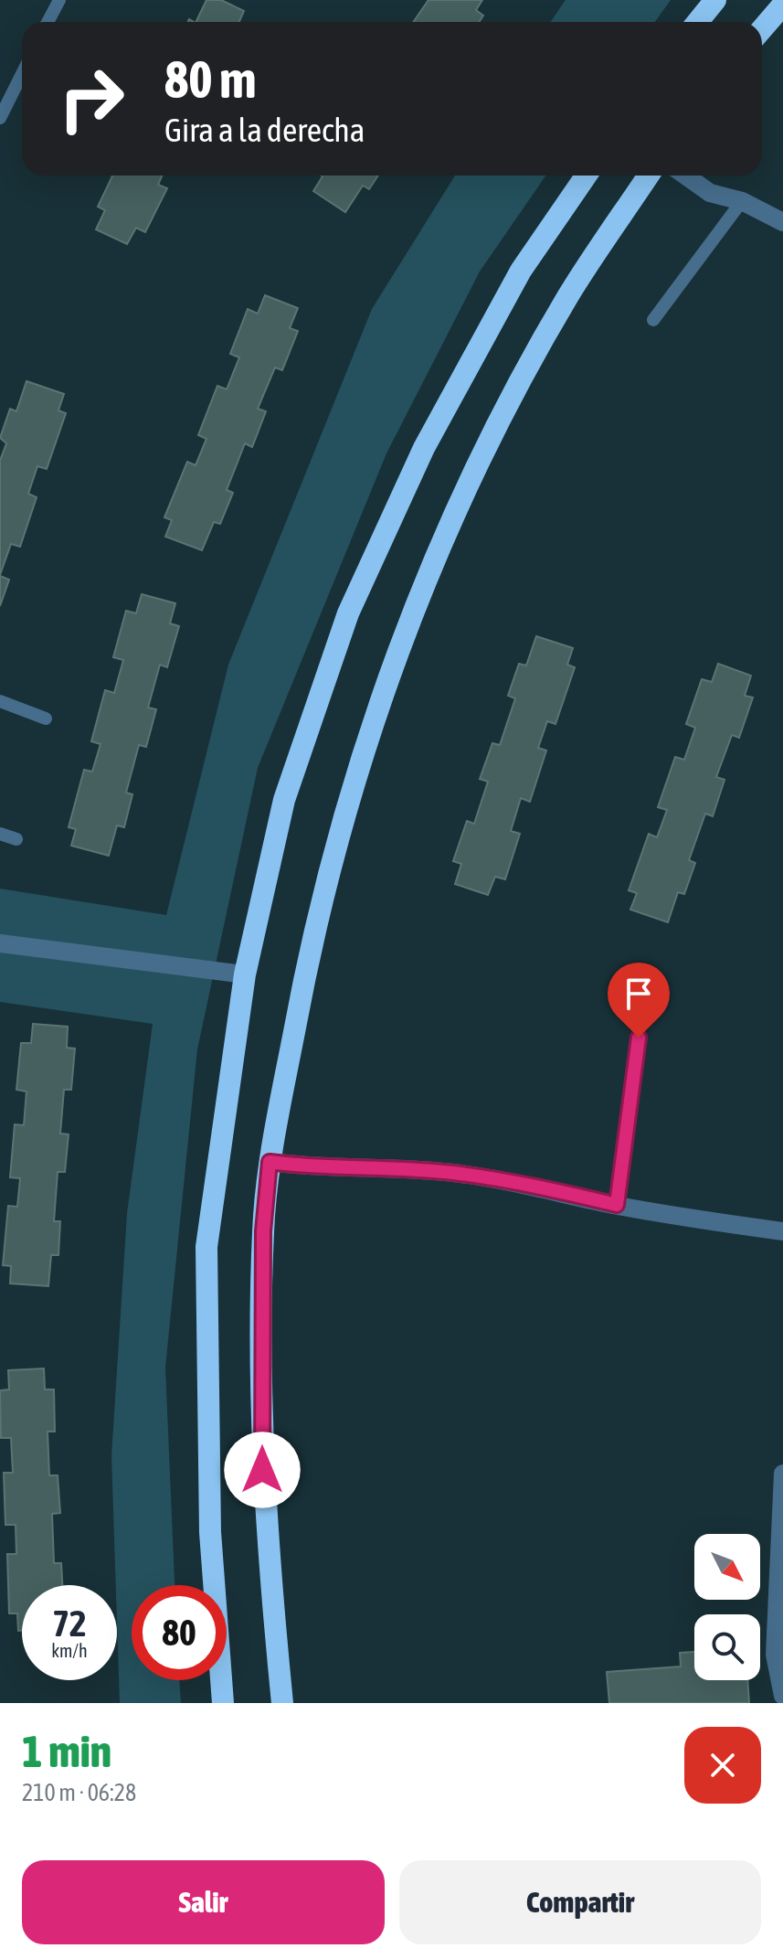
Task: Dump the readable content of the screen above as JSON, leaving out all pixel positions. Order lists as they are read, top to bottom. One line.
{"north":"bottom right","page":{"turn":["80 m","Gira a la derecha"],"speed":"72 km/h","limit":"80","heading":["1 min","210 m · 06:28"],"buttons":["Salir","Compartir"]}}
